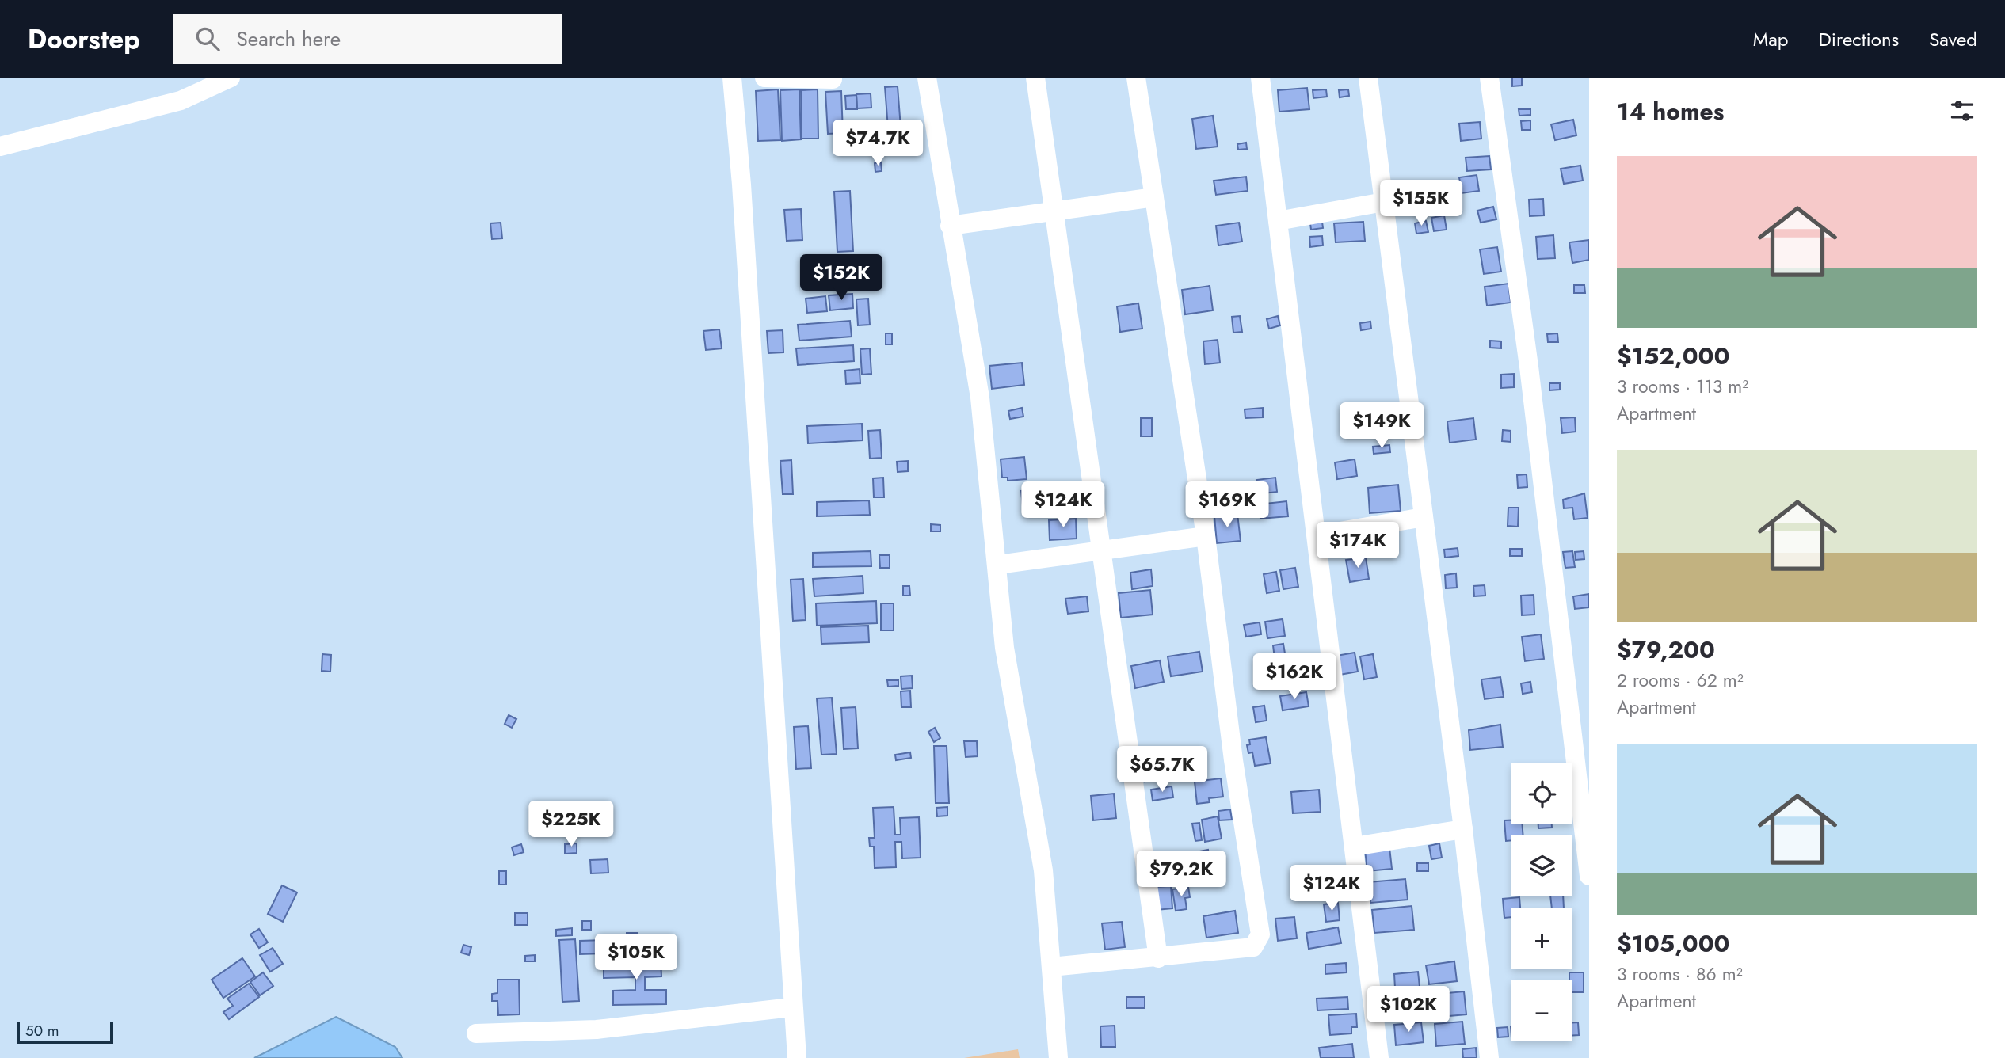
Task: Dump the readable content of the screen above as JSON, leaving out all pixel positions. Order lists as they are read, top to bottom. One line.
{"scale_bar":"50 m","page":{"header":"Doorstep","search":"Search here","nav":["Map","Directions","Saved"],"heading":"14 homes","price":["$74.7K","$155K","$152K","$149K","$124K","$169K","$174K","$162K","$65.7K","$225K","$79.2K","$124K","$105K","$102K"],"list":[{"name":"$152,000","note":"3 rooms · 113 m² · Apartment"},{"name":"$79,200","note":"2 rooms · 62 m² · Apartment"},{"name":"$105,000","note":"3 rooms · 86 m² · Apartment"}],"map_buttons":["+","−"],"scale":"50 m"}}
